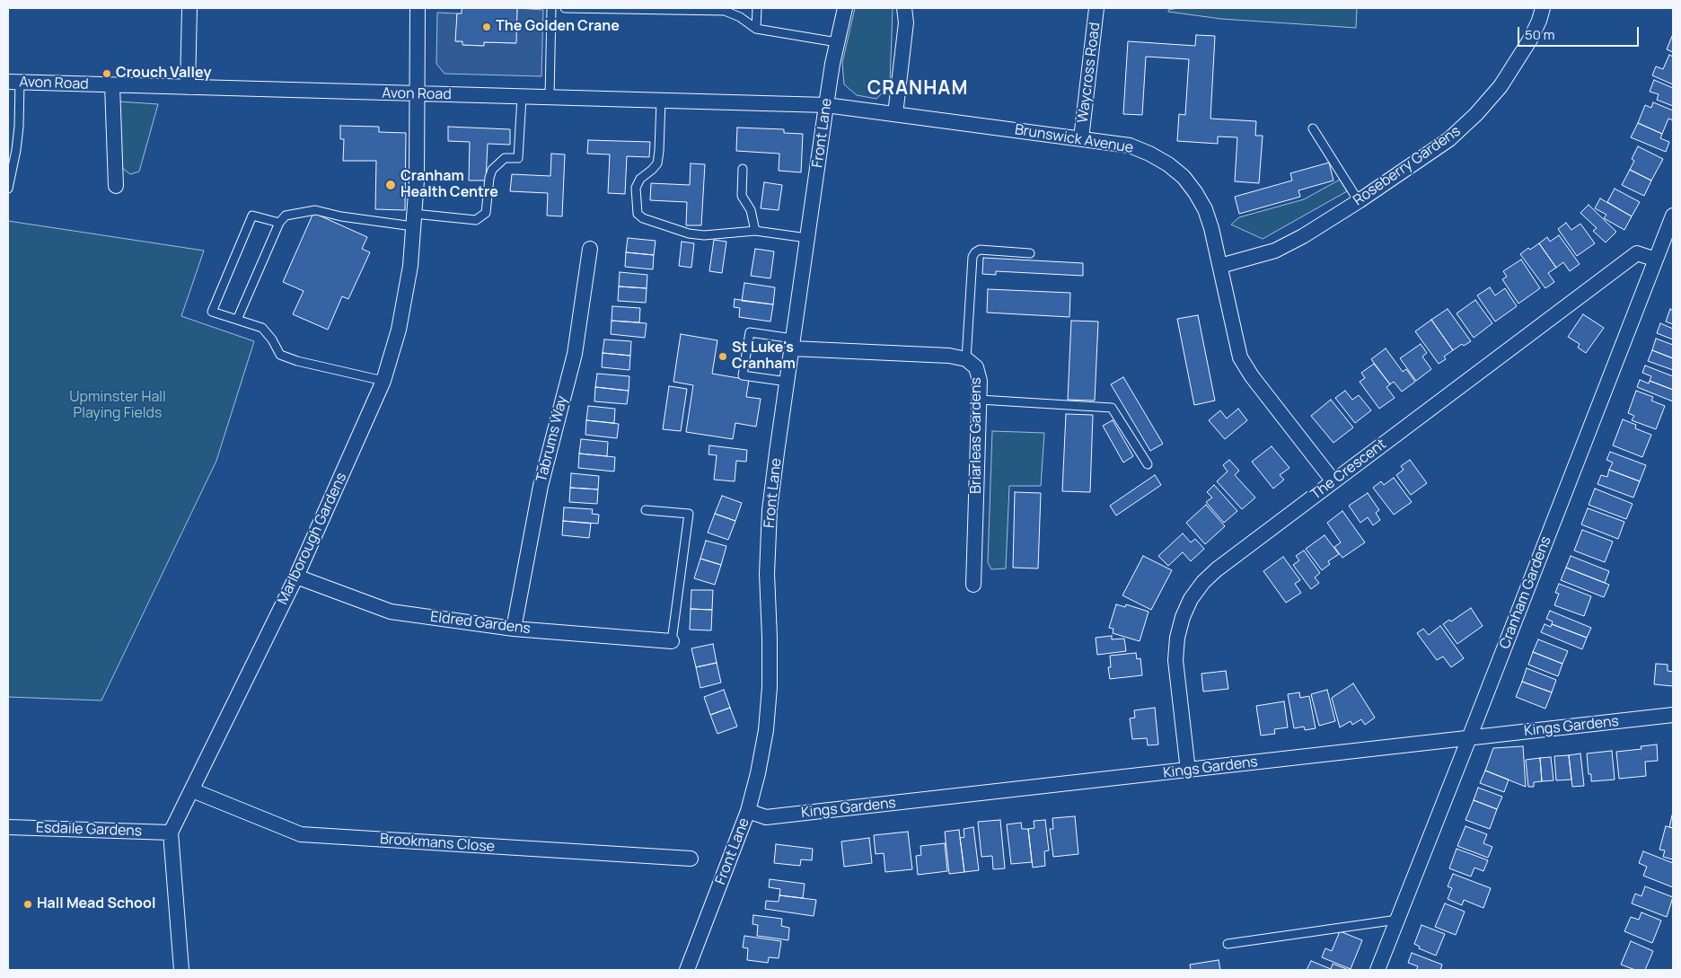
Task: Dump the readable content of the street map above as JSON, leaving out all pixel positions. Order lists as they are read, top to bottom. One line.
{"streets":{"street":["Waycross Road","Avon Road","Front Lane","Brunswick Avenue","Roseberry Gardens","Briarleas Gardens","Tabrums Way","The Crescent","Marlborough Gardens","Cranham Gardens","Eldred Gardens","Kings Gardens","Esdaile Gardens","Brookmans Close"]},"crossings":[["Waycross Road","Brunswick Avenue"],["Avon Road","Front Lane"],["Avon Road","Brunswick Avenue"],["Avon Road","Marlborough Gardens"],["Front Lane","Brunswick Avenue"],["Front Lane","Briarleas Gardens"],["Front Lane","Kings Gardens"],["Brunswick Avenue","Roseberry Gardens"],["Brunswick Avenue","The Crescent"],["Tabrums Way","Eldred Gardens"],["The Crescent","Cranham Gardens"],["The Crescent","Kings Gardens"],["Marlborough Gardens","Eldred Gardens"],["Marlborough Gardens","Esdaile Gardens"],["Marlborough Gardens","Brookmans Close"],["Cranham Gardens","Kings Gardens"]],"districts":["CRANHAM"],"parks":["Upminster Hall Playing Fields"],"places":["The Golden Crane","Crouch Valley","Cranham Health Centre","St Luke's Cranham","Hall Mead School"],"scale_bar":"50 m"}
